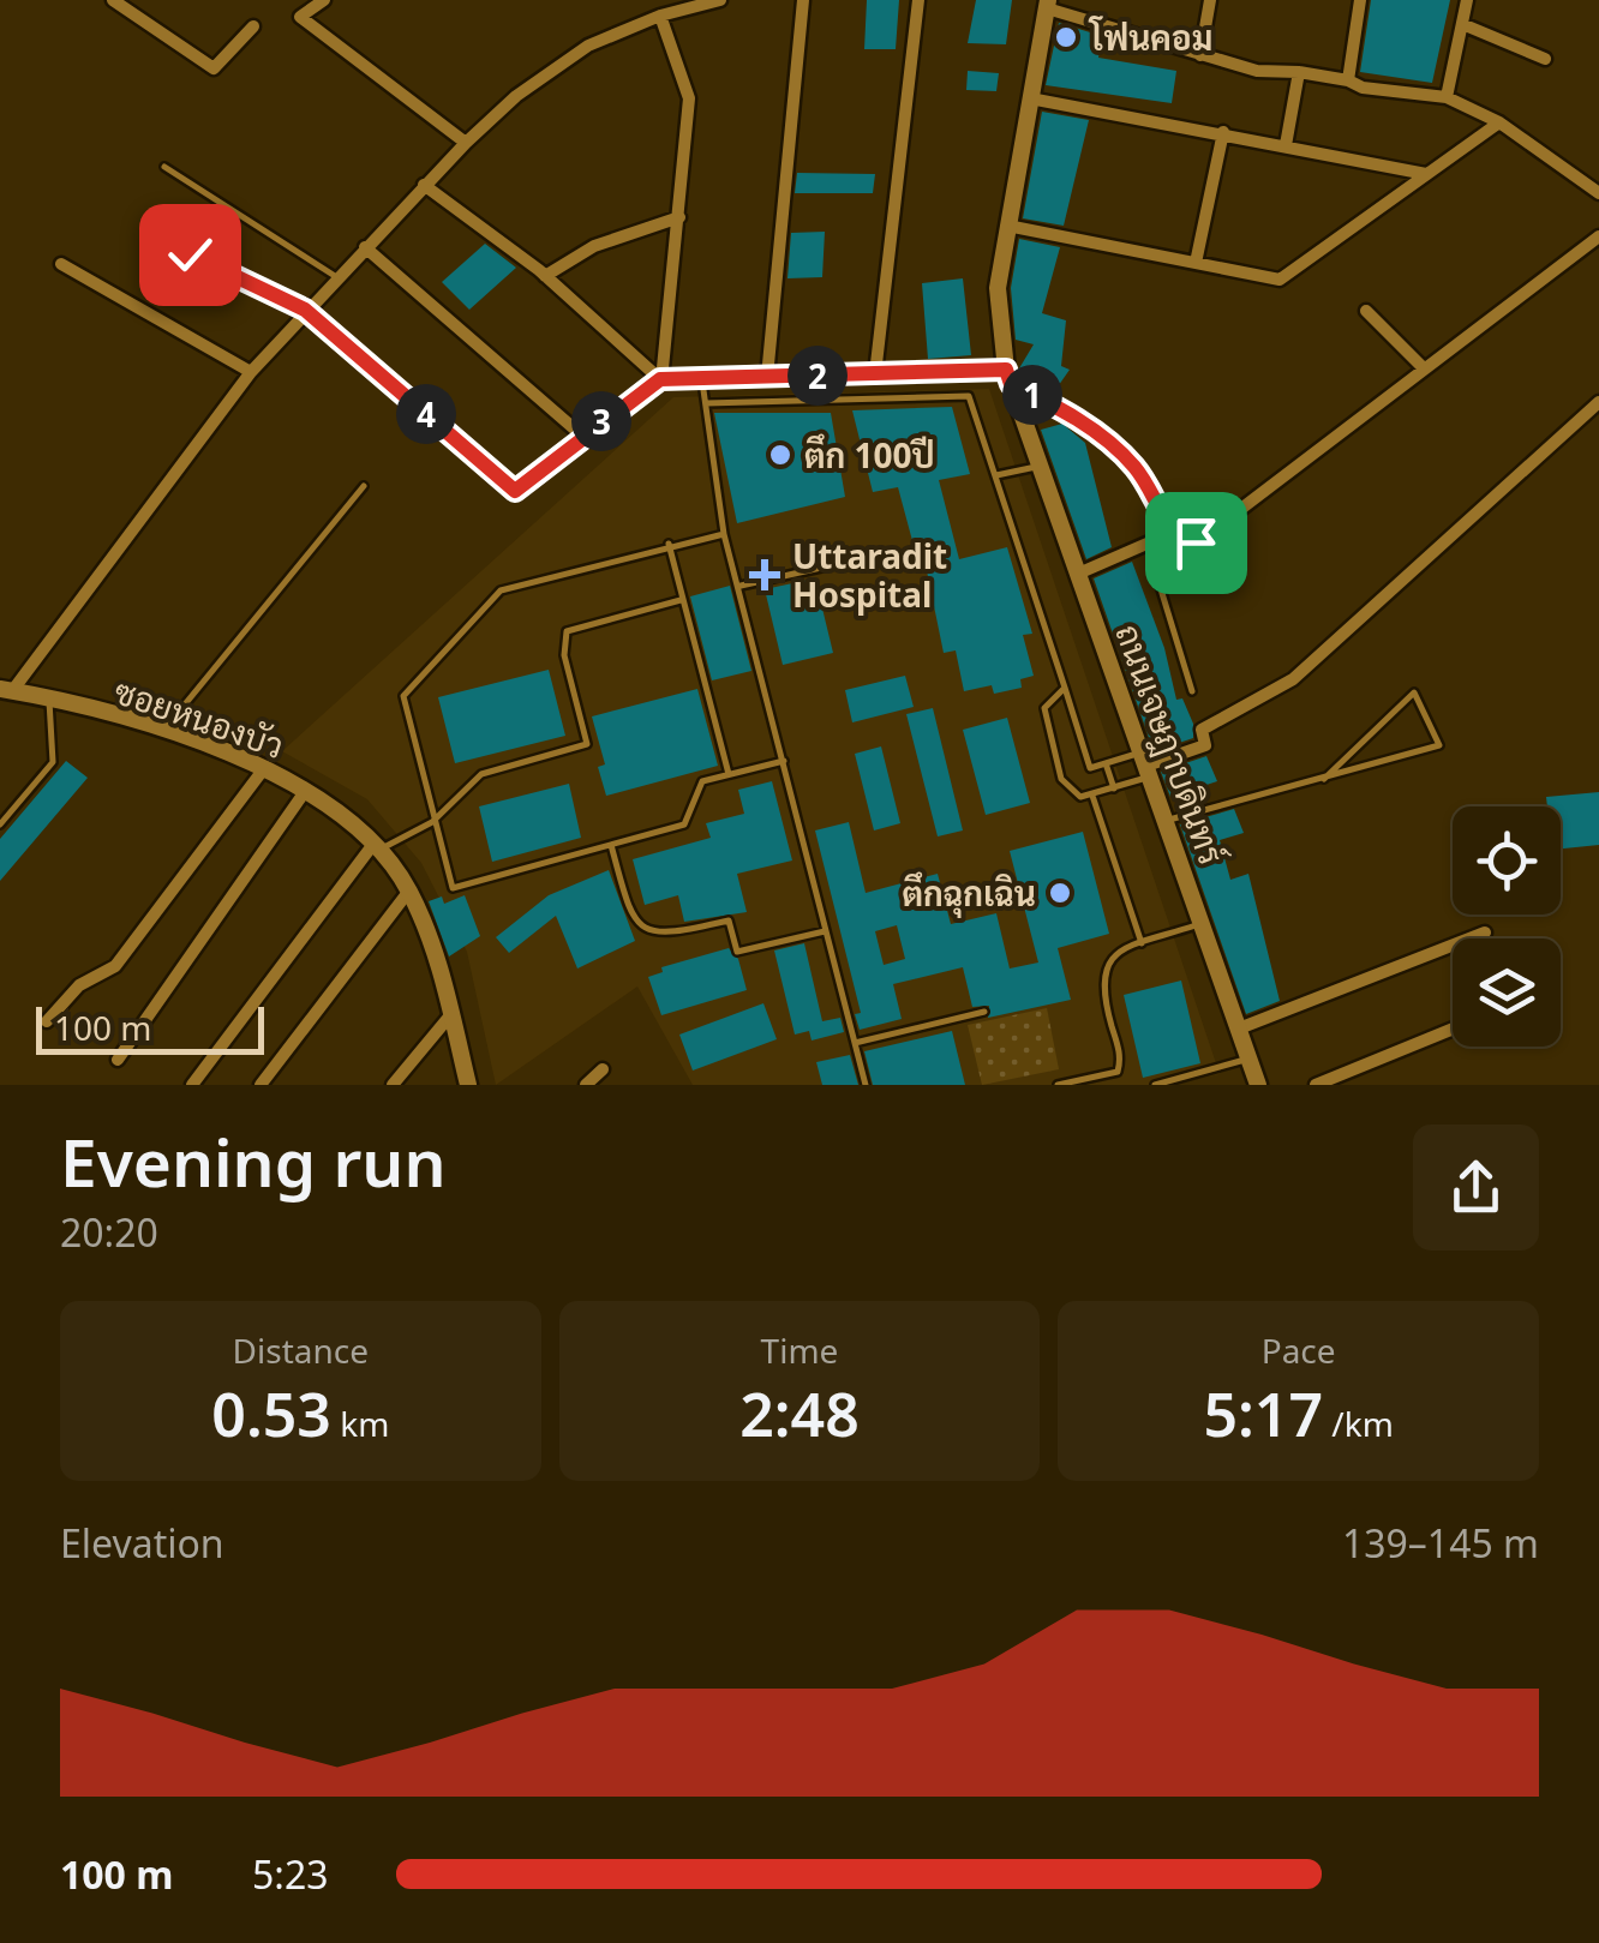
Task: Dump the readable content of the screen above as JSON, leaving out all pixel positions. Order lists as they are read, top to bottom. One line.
{"streets":{"street":["ซอยหนองบัว","ถนนเจษฎาบดินทร์"]},"places":{"other":["โฟนคอม","ตึก 100ปี","ตึกฉุกเฉิน"],"health":["Uttaradit Hospital"]},"scale_bar":"100 m","page":{"pins":["2","1","4","3"],"scale":"100 m","heading":["Evening run","20:20"],"stats":[["Distance","0.53 km"],["Time","2:48"],["Pace","5:17 /km"]],"chart":["Elevation","139–145 m"],"list":[{"name":"100 m","note":"5:23"}]}}
